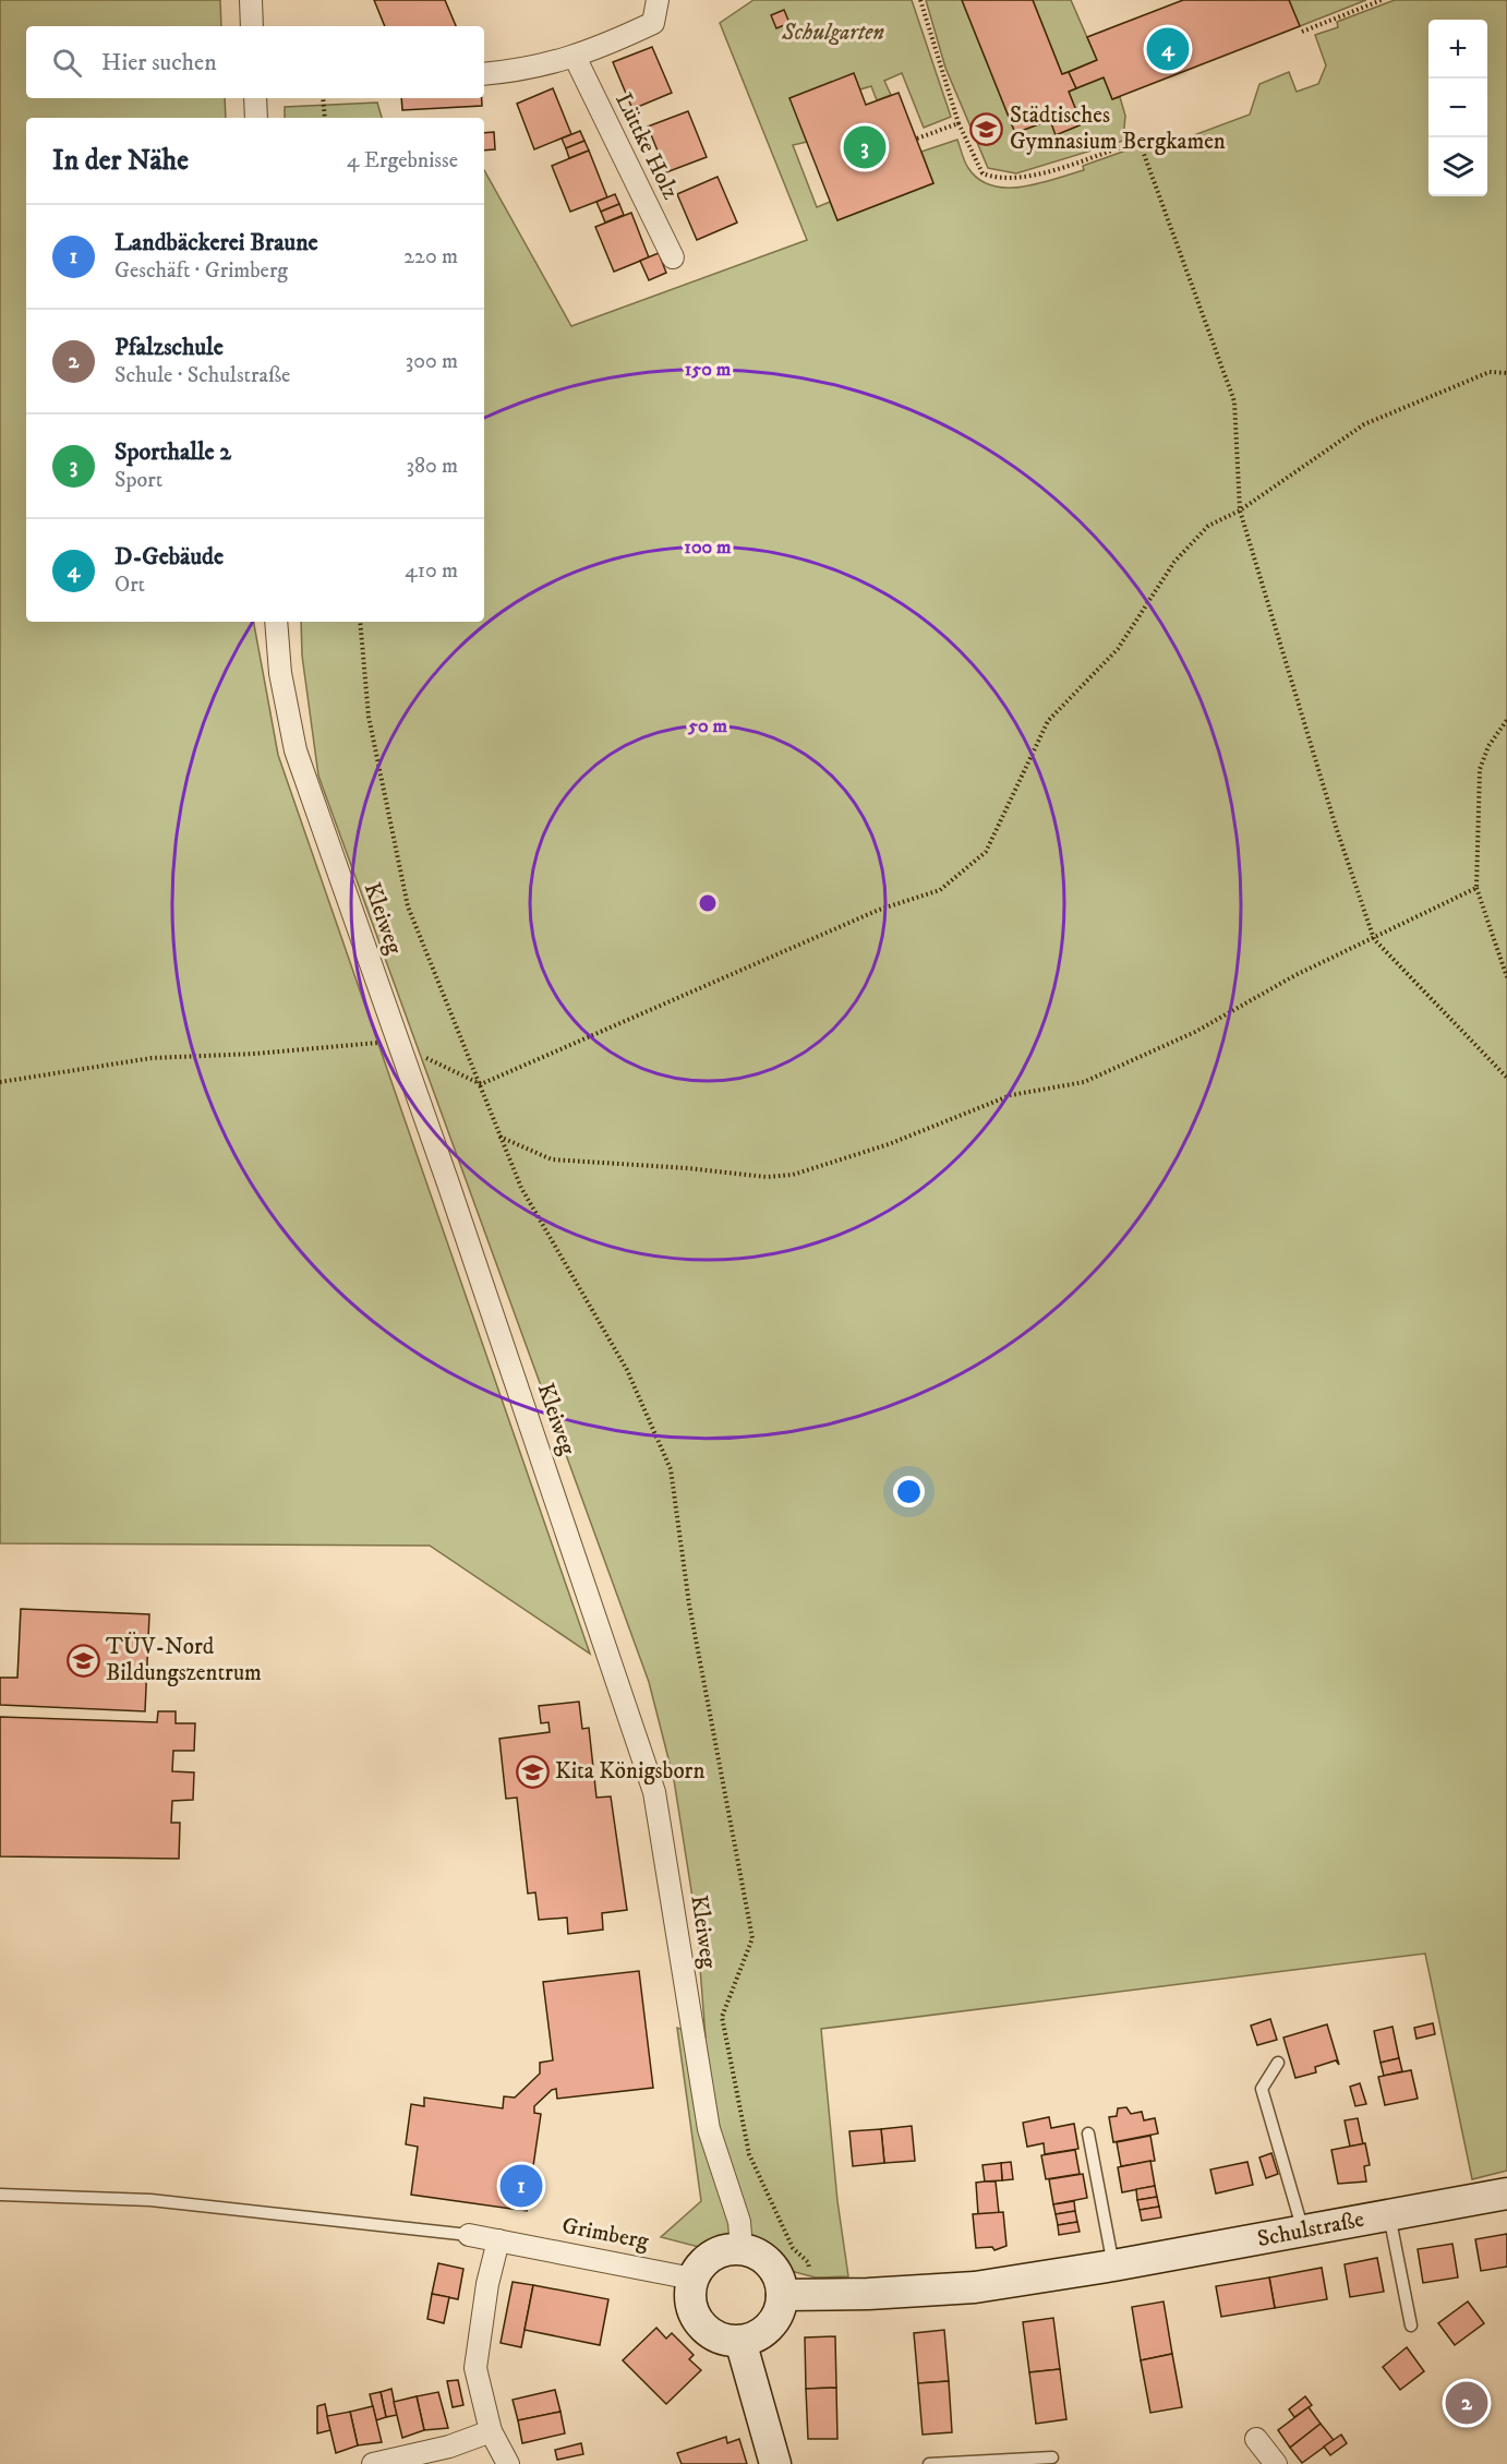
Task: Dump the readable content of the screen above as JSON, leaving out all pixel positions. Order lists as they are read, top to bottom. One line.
{"streets":{"main road":["Schulstraße"],"street":["Lüttke Holz","Kleiweg","Grimberg"]},"crossings":[["Kleiweg","Schulstraße"],["Kleiweg","Grimberg"],["Schulstraße","Grimberg"]],"parks":["Schulgarten"],"places":{"school or university":["Städtisches Gymnasium Bergkamen","TÜV-Nord Bildungszentrum","Kita Königsborn"]},"page":{"map_buttons":["+","−"],"pins":["4","3","1","2"],"search":"Hier suchen","heading":["In der Nähe","4 Ergebnisse"],"list":[{"mark":"1","name":"Landbäckerei Braune","note":"Geschäft · Grimberg","value":"220 m"},{"mark":"2","name":"Pfalzschule","note":"Schule · Schulstraße","value":"300 m"},{"mark":"3","name":"Sporthalle 2","note":"Sport","value":"380 m"},{"mark":"4","name":"D-Gebäude","note":"Ort","value":"410 m"}]},"rings":["150 m","100 m","50 m"]}
